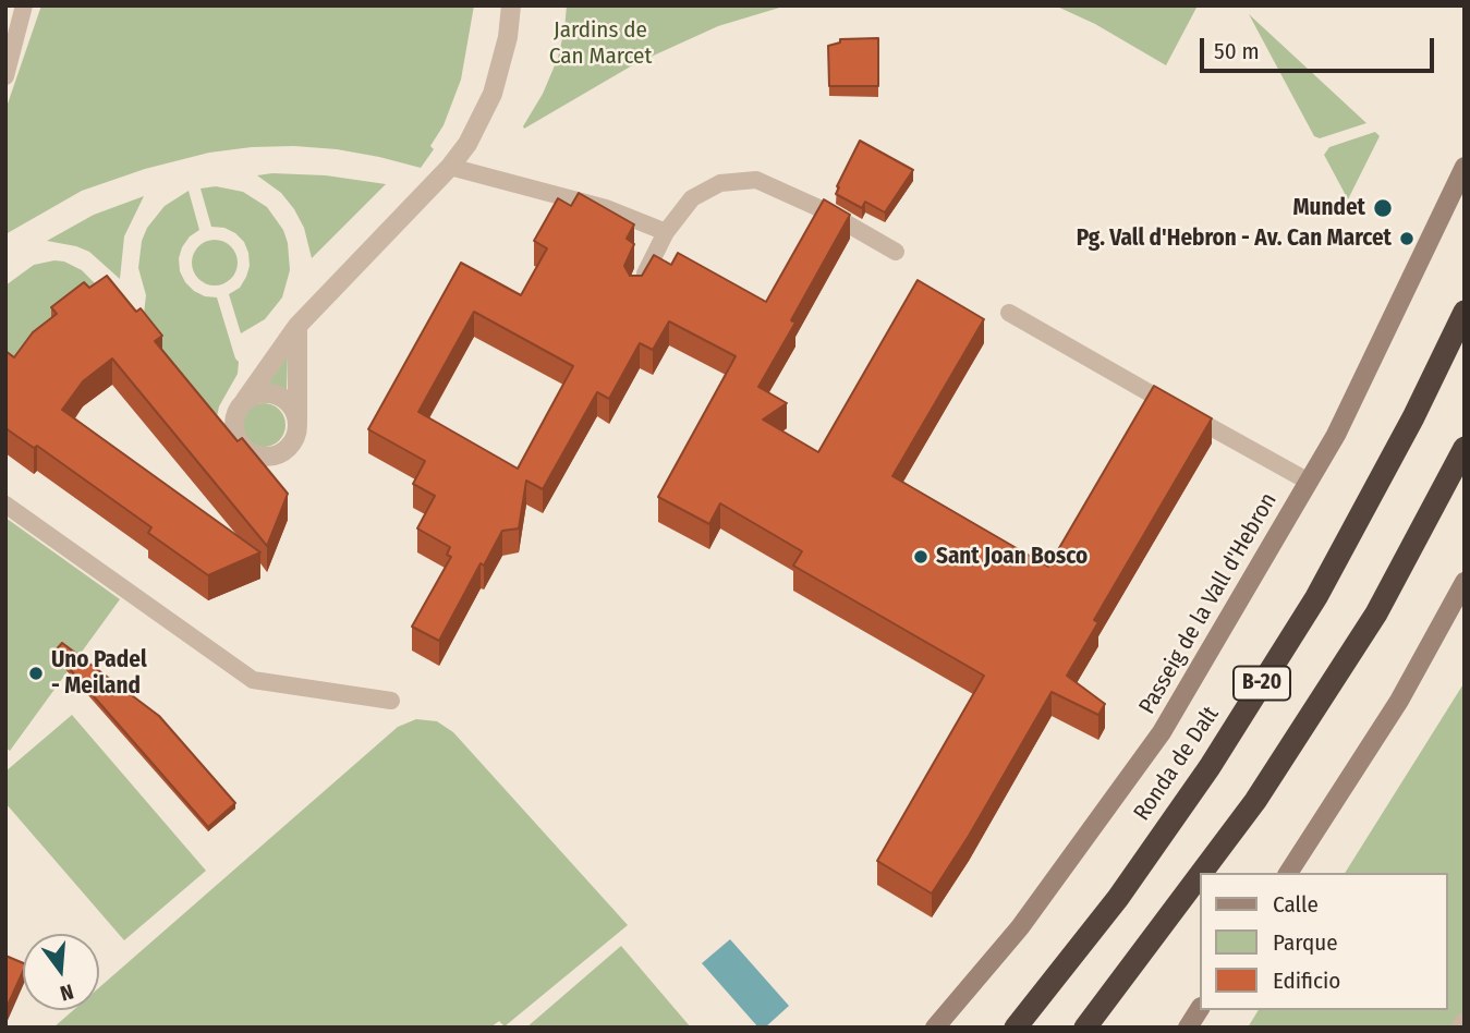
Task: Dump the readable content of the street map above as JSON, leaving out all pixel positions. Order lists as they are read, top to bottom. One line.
{"streets":{"highway":["B-20","Ronda de Dalt"],"street":["Passeig de la Vall d'Hebron"]},"parks":["Jardins de Can Marcet"],"places":["Mundet","Pg. Vall d'Hebron - Av. Can Marcet","Sant Joan Bosco","Uno Padel - Meiland"],"legend":["Calle","Parque","Edificio"],"scale_bar":"50 m","north":"bottom"}
